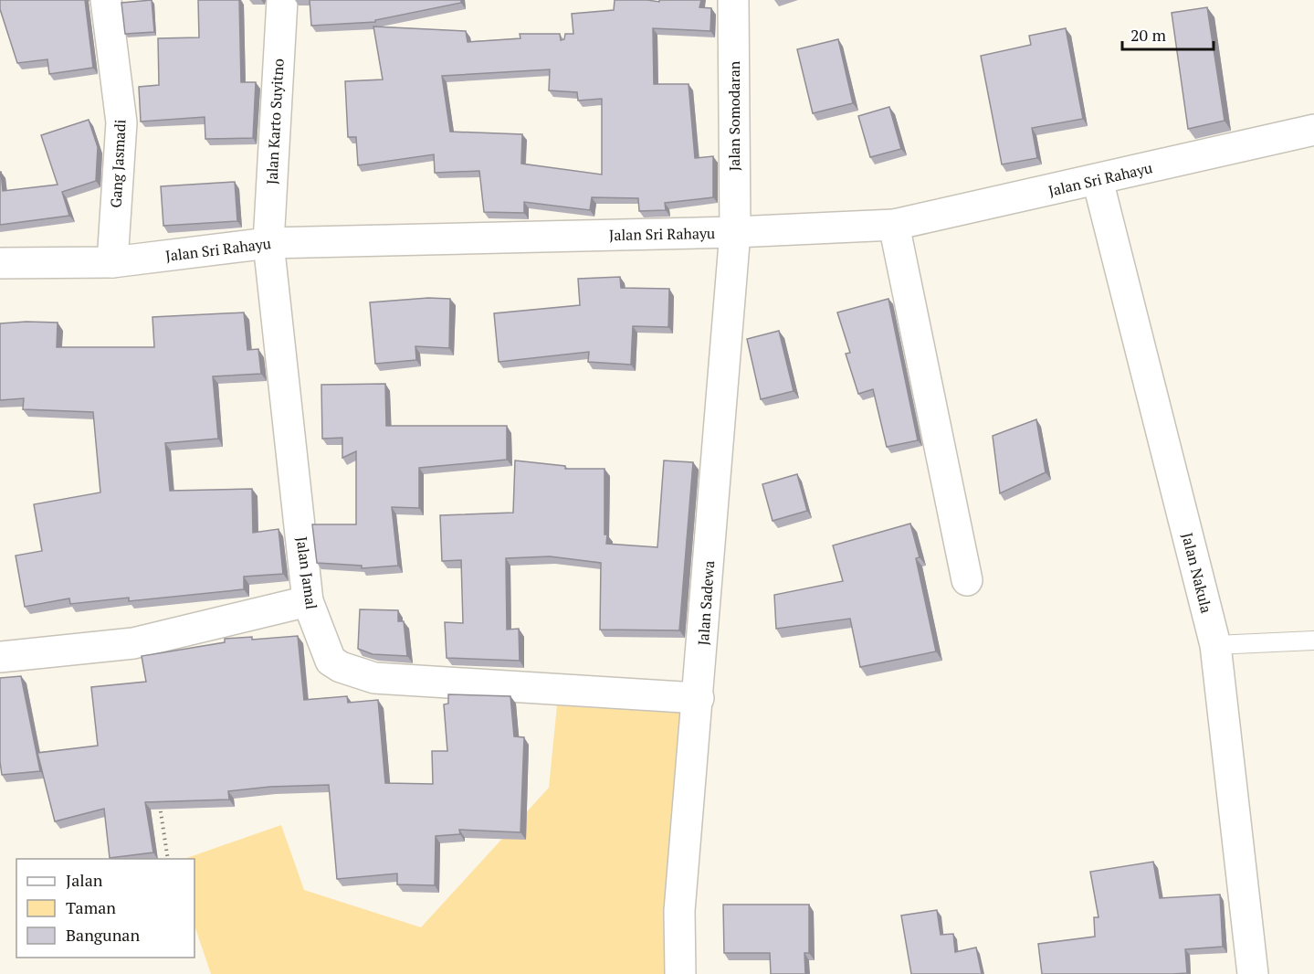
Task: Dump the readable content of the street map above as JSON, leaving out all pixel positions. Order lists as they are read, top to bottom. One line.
{"streets":{"street":["Jalan Somodaran","Jalan Karto Suyitno","Gang Jasmadi","Jalan Sri Rahayu","Jalan Jamal","Jalan Nakula","Jalan Sadewa"]},"crossings":[["Jalan Somodaran","Jalan Sri Rahayu"],["Jalan Somodaran","Jalan Sadewa"],["Jalan Karto Suyitno","Jalan Sri Rahayu"],["Jalan Karto Suyitno","Jalan Jamal"],["Gang Jasmadi","Jalan Sri Rahayu"],["Jalan Sri Rahayu","Jalan Jamal"],["Jalan Sri Rahayu","Jalan Nakula"],["Jalan Sri Rahayu","Jalan Sadewa"],["Jalan Jamal","Jalan Sadewa"]],"legend":["Jalan","Taman","Bangunan"],"scale_bar":"20 m"}
